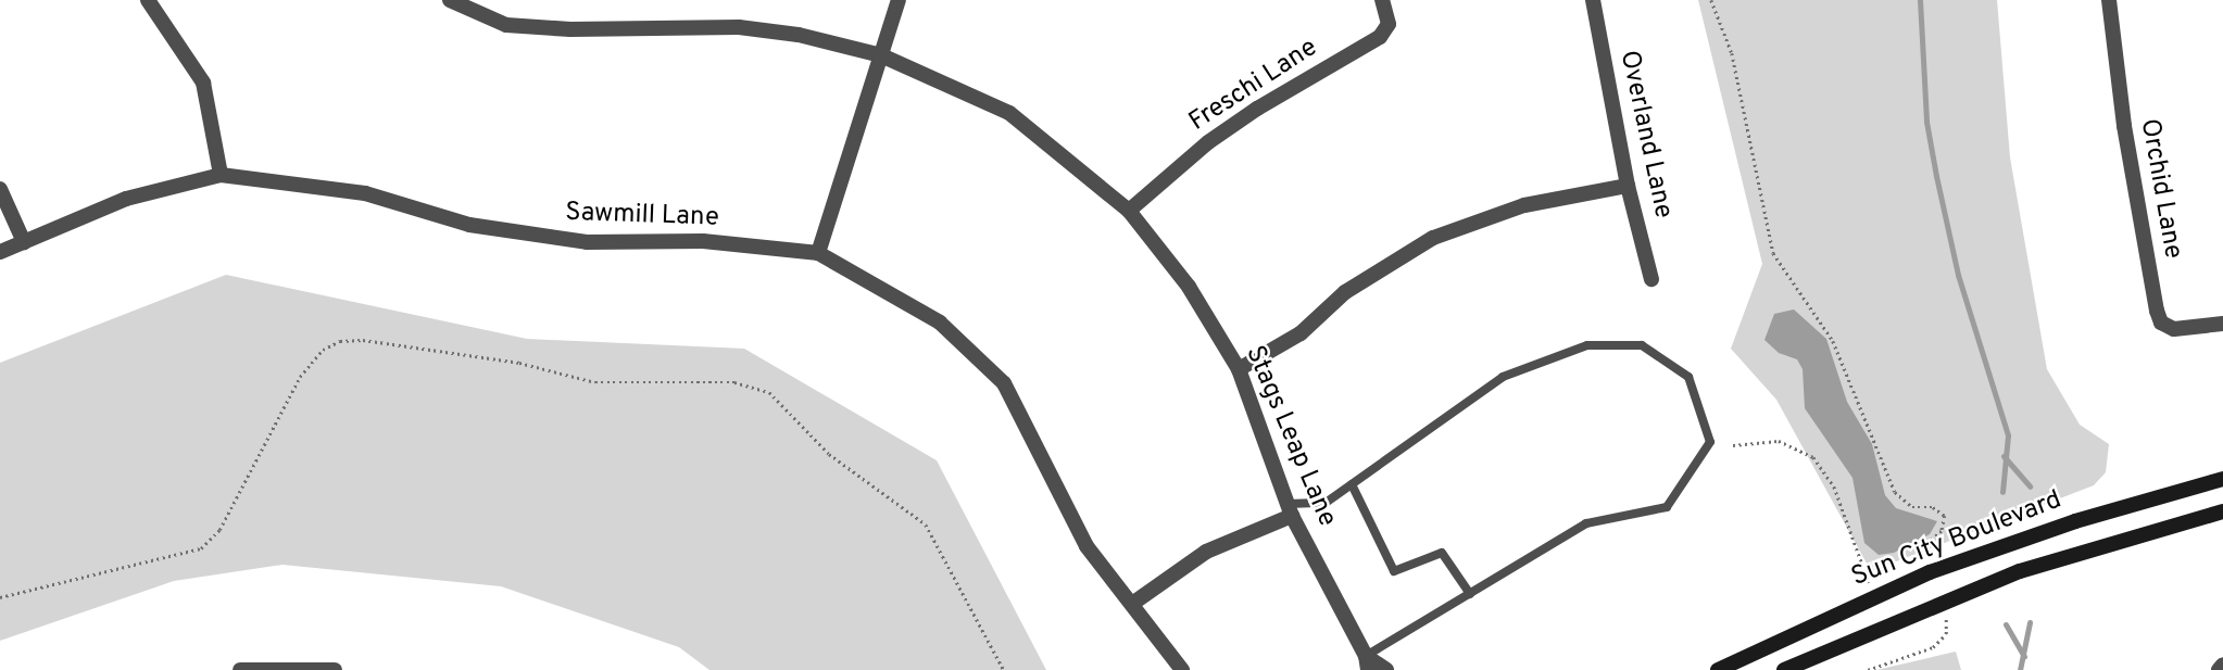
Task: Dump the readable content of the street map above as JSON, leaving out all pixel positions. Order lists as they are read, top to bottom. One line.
{"streets":{"street":["Freschi Lane","Overland Lane","Orchid Lane","Sawmill Lane","Stags Leap Lane","Sun City Boulevard"]},"crossings":[["Freschi Lane","Stags Leap Lane"]]}
